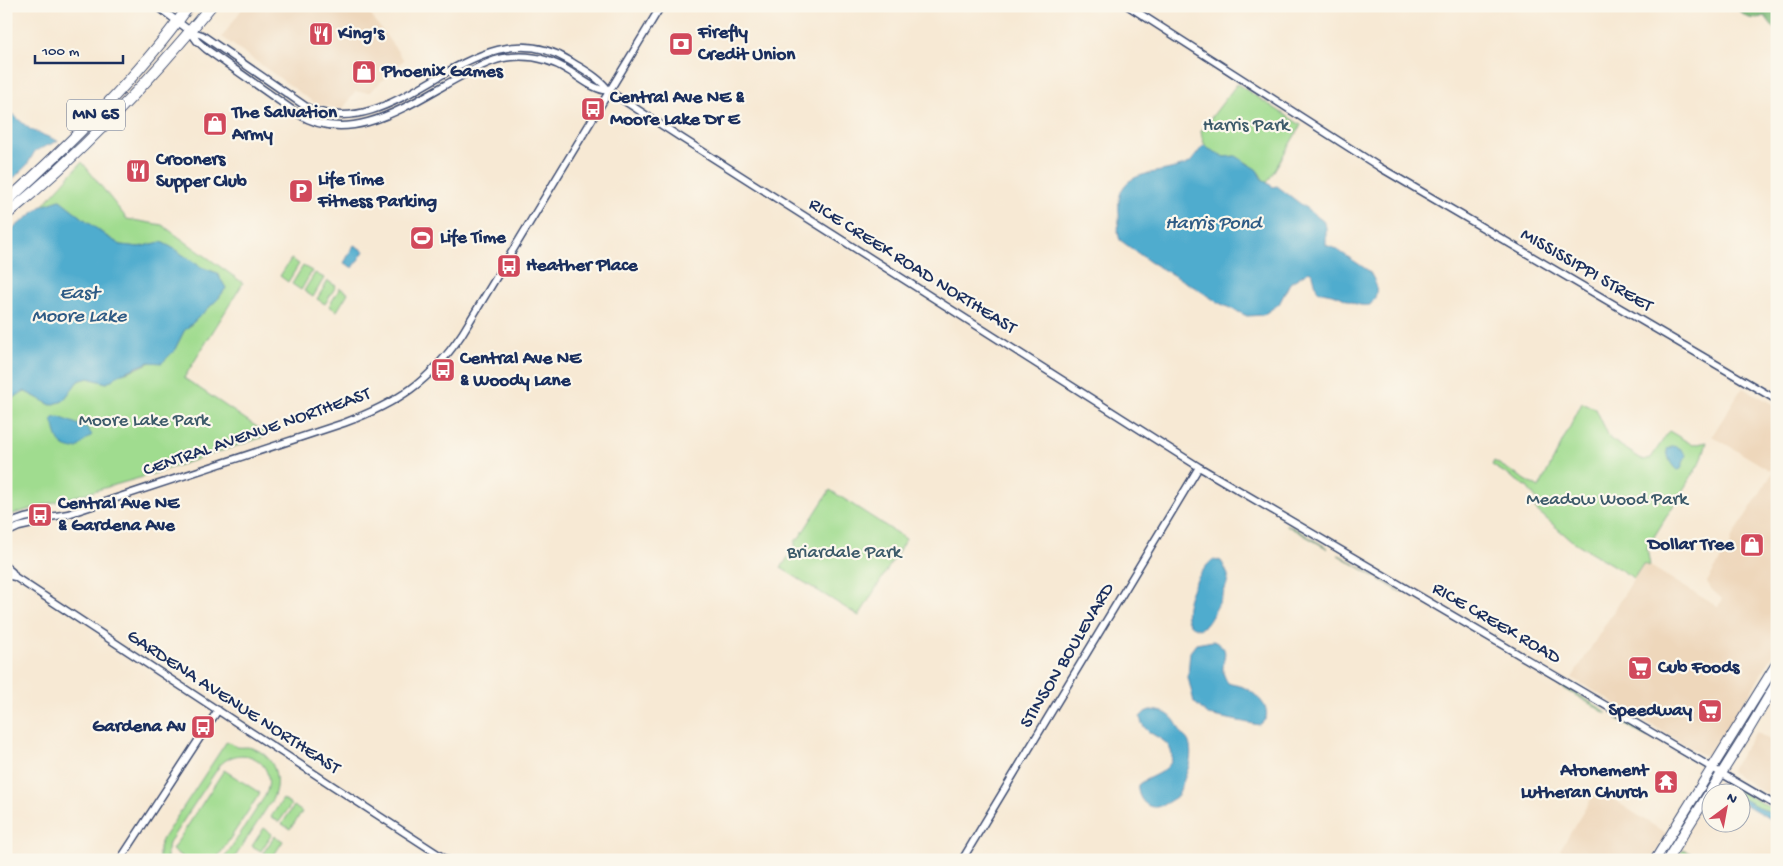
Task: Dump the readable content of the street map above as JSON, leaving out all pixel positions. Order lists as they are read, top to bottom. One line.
{"streets":{"highway":["MN 65"],"street":["RICE CREEK ROAD NORTHEAST","MISSISSIPPI STREET","CENTRAL AVENUE NORTHEAST","RICE CREEK ROAD","STINSON BOULEVARD","GARDENA AVENUE NORTHEAST"]},"crossings":[["MN 65","RICE CREEK ROAD NORTHEAST"],["RICE CREEK ROAD NORTHEAST","CENTRAL AVENUE NORTHEAST"],["RICE CREEK ROAD NORTHEAST","RICE CREEK ROAD"],["RICE CREEK ROAD NORTHEAST","STINSON BOULEVARD"],["RICE CREEK ROAD","STINSON BOULEVARD"]],"water":["Harris Pond","East Moore Lake"],"parks":["Harris Park","Moore Lake Park","Meadow Wood Park","Briardale Park"],"places":{"restaurant":["King's","Crooners Supper Club"],"bank":["Firefly Credit Union"],"shop":["Phoenix Games","The Salvation Army","Dollar Tree"],"bus stop":["Central Ave NE & Moore Lake Dr E","Heather Place","Central Ave NE & Woody Lane","Central Ave NE & Gardena Ave","Gardena Av"],"parking":["Life Time Fitness Parking"],"sports":["Life Time"],"supermarket":["Cub Foods","Speedway"],"temple":["Atonement Lutheran Church"]},"scale_bar":"100 m","north":"top right"}
